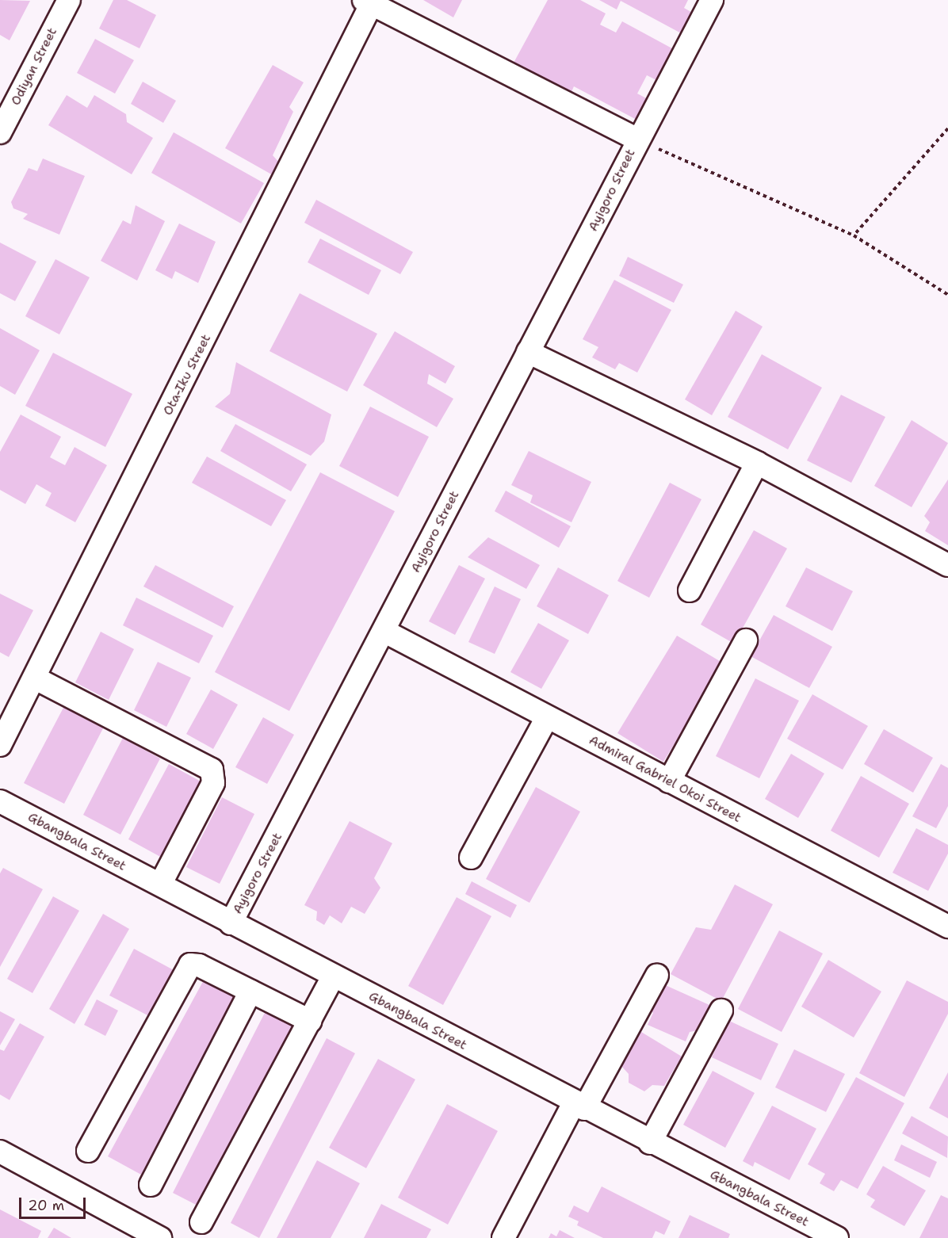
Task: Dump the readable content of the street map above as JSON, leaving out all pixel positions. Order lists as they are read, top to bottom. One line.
{"streets":{"street":["Odiyan Street","Ayigoro Street","Ota-Iku Street","Admiral Gabriel Okoi Street","Gbangbala Street"]},"crossings":[["Ayigoro Street","Admiral Gabriel Okoi Street"],["Ayigoro Street","Gbangbala Street"]],"scale_bar":"20 m"}
